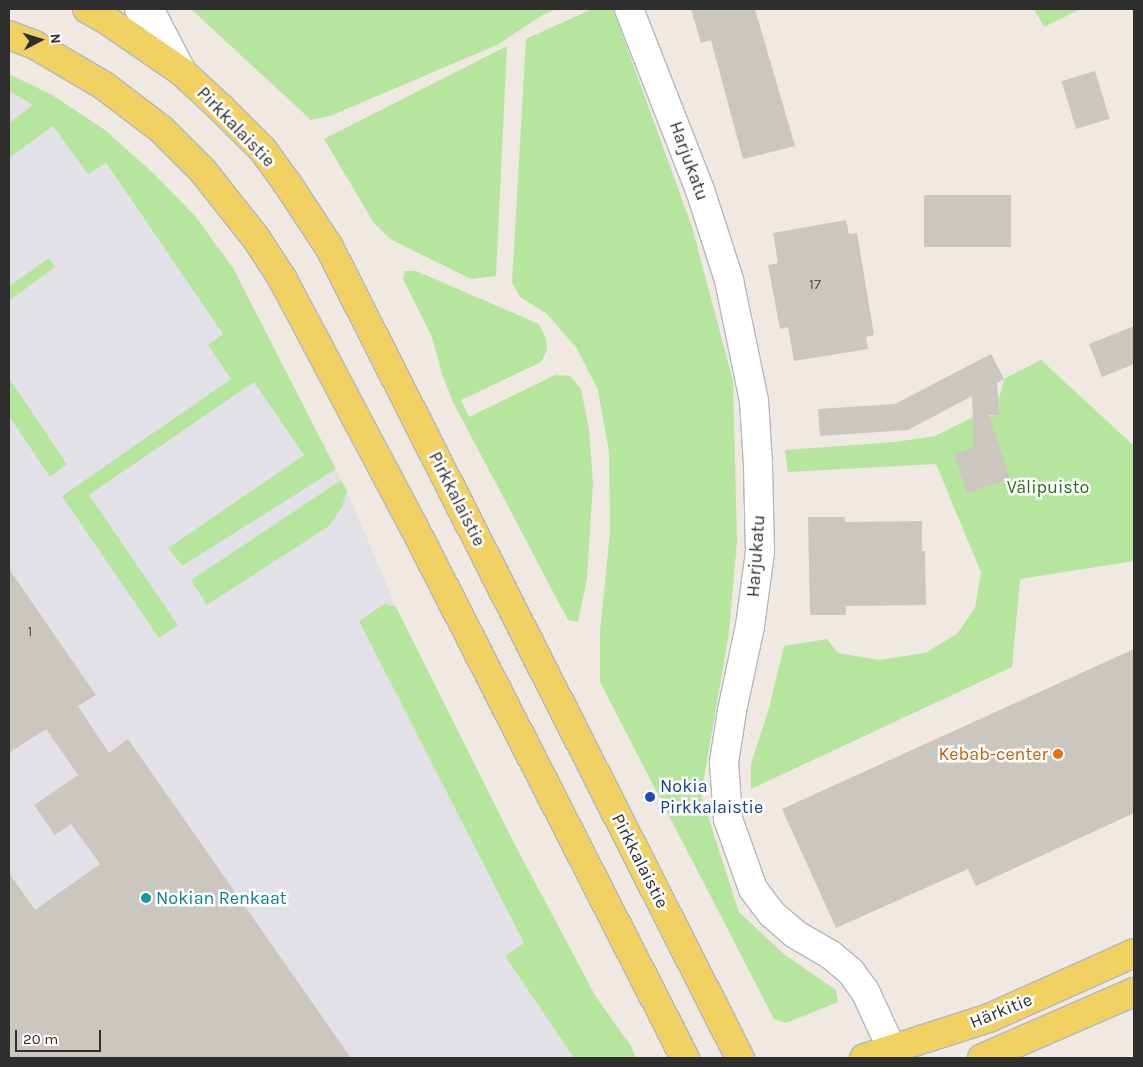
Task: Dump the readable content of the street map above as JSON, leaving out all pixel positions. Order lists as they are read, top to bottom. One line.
{"streets":{"main road":["Pirkkalaistie","Härkitie"],"street":["Harjukatu"]},"crossings":[["Harjukatu","Härkitie"]],"parks":["Välipuisto"],"places":["Kebab-center","Nokia Pirkkalaistie","Nokian Renkaat"],"house_numbers":["17","1"],"scale_bar":"20 m","north":"right"}
